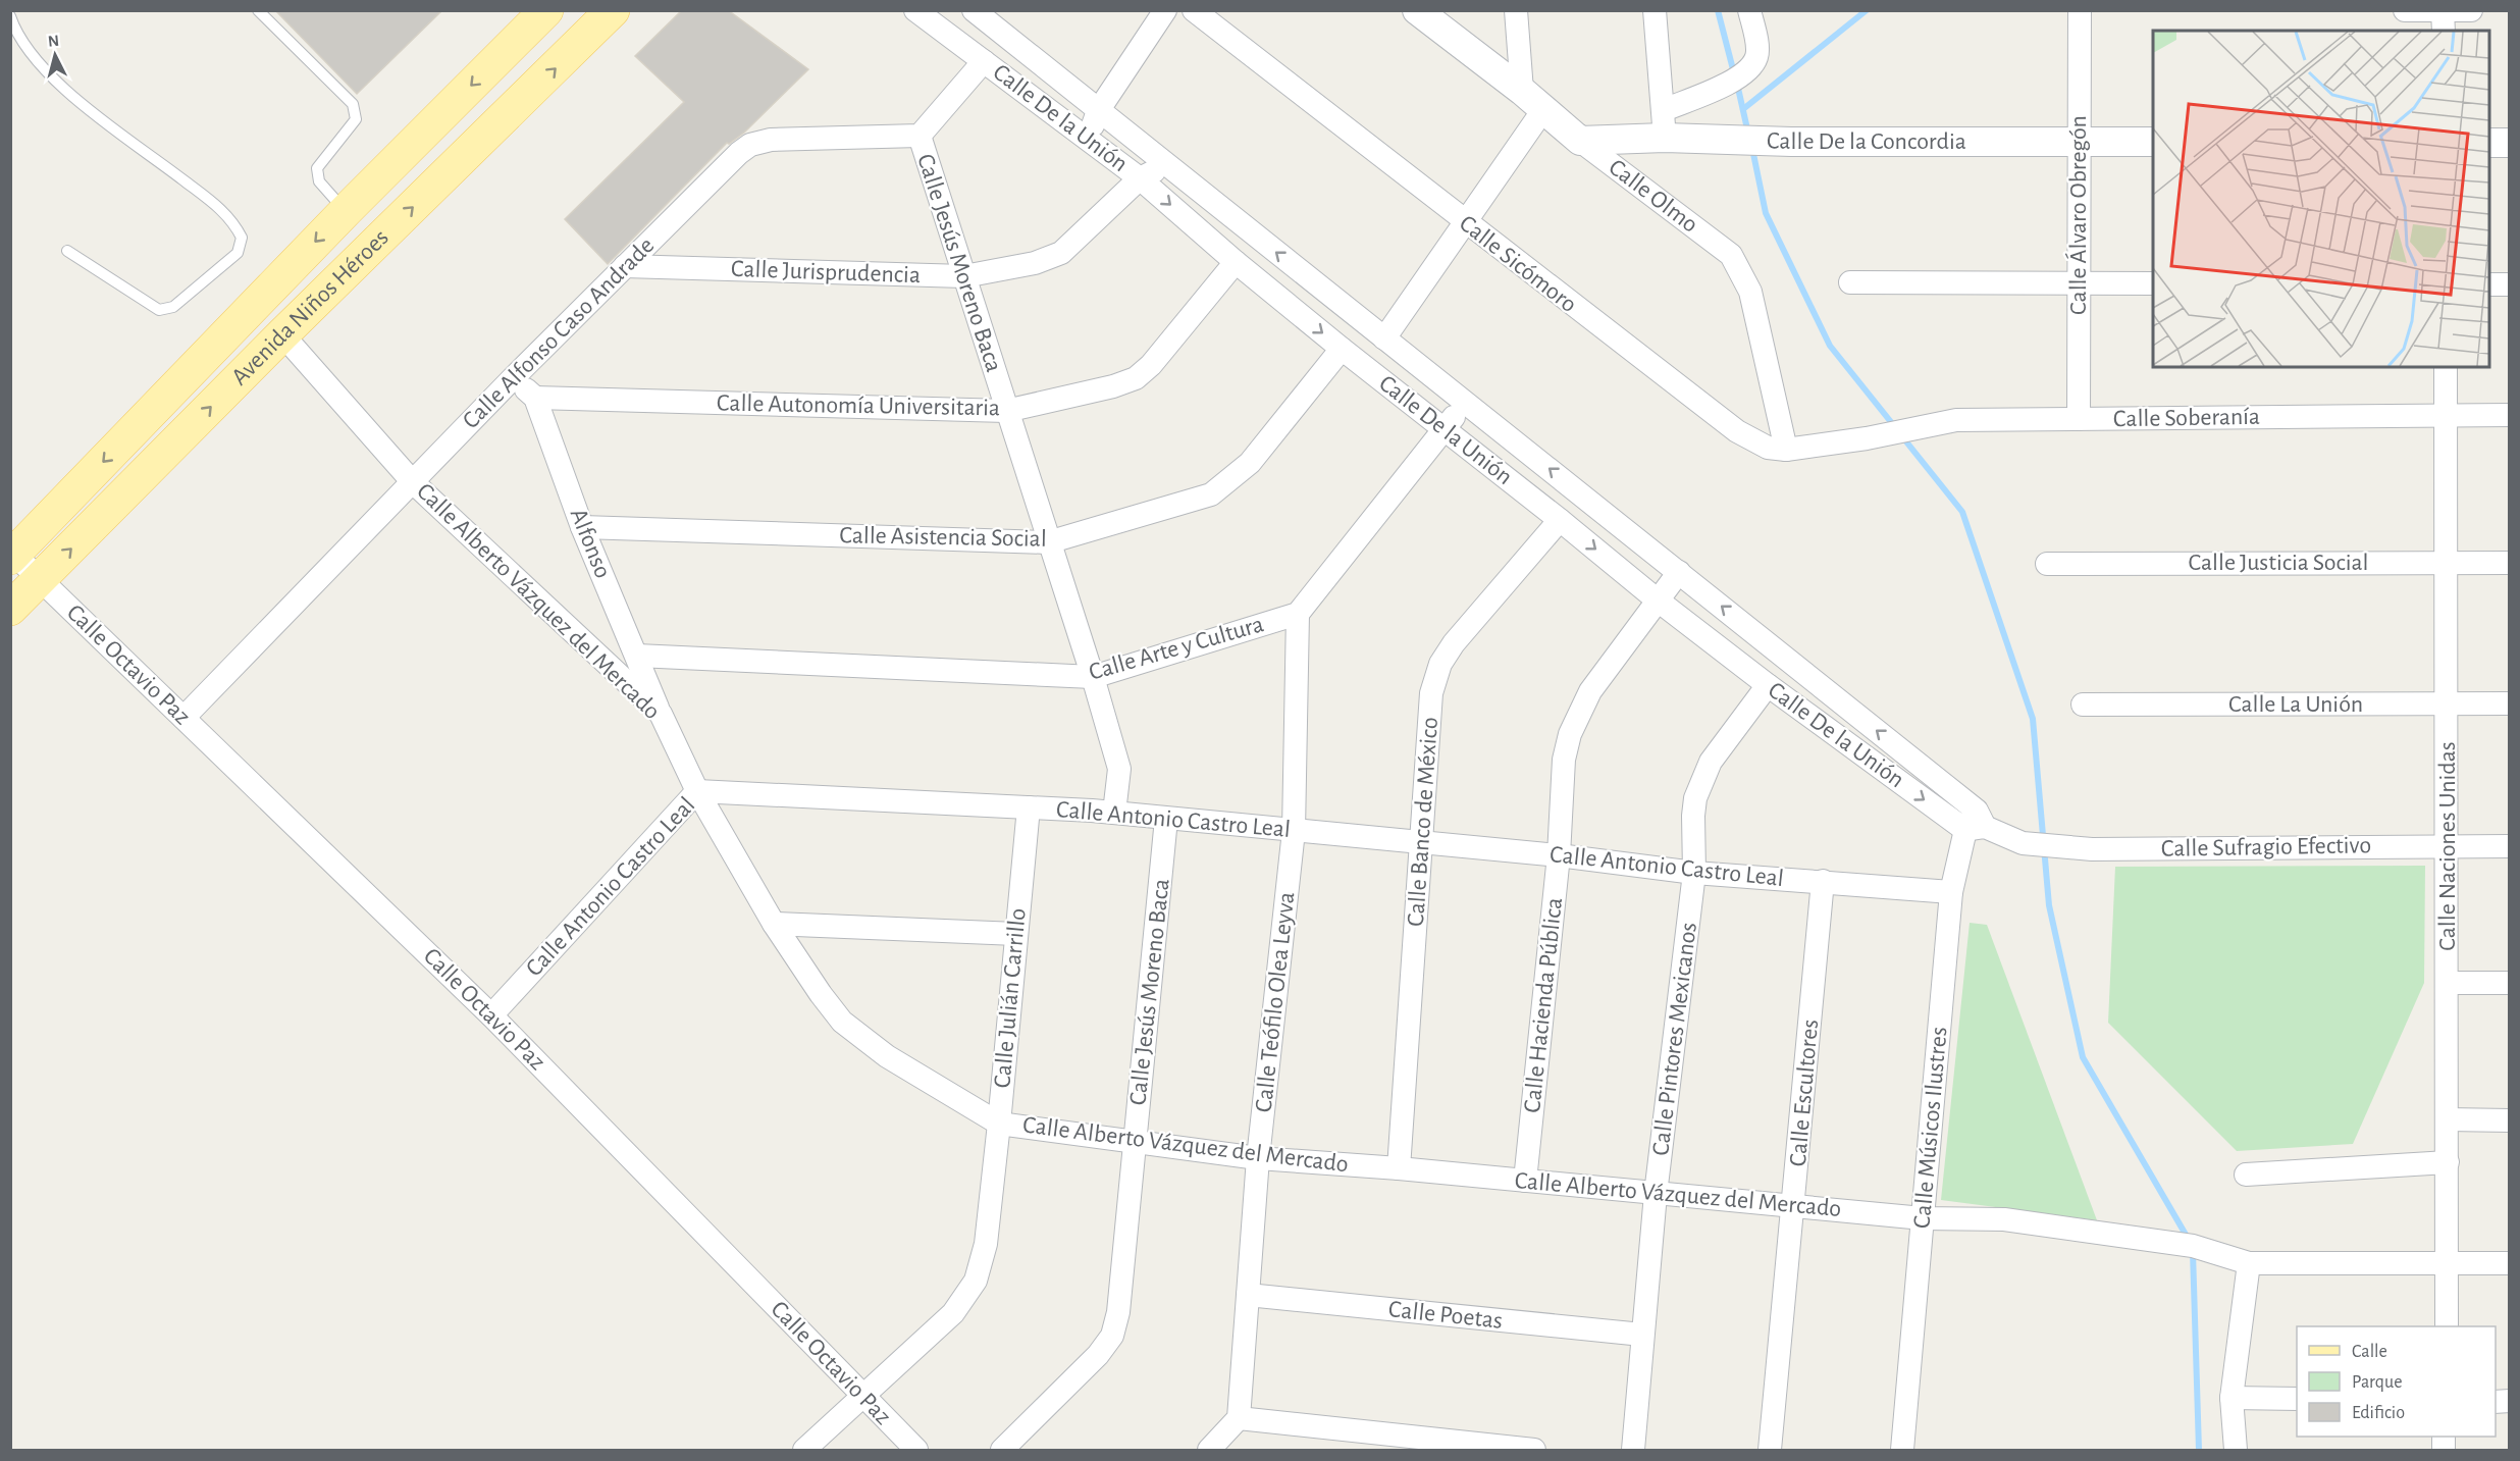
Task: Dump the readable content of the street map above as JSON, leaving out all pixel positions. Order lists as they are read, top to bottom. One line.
{"streets":{"main road":["Avenida Niños Héroes"],"street":["Calle De la Unión","Calle De la Concordia","Calle Olmo","Calle Álvaro Obregón","Calle Jesús Moreno Baca","Calle Sicómoro","Calle Jurisprudencia","Calle Alfonso Caso Andrade","Calle Autonomía Universitaria","Calle Soberanía","Calle Asistencia Social","Alfonso","Calle Justicia Social","Calle Alberto Vázquez del Mercado","Calle Arte y Cultura","Calle Octavio Paz","Calle La Unión","Calle Antonio Castro Leal","Calle Banco de México","Calle Naciones Unidas","Calle Sufragio Efectivo","Calle Julián Carrillo","Calle Teófilo Olea Leyva","Calle Hacienda Pública","Calle Pintores Mexicanos","Calle Escultores","Calle Músicos Ilustres","Calle Poetas"]},"crossings":[["Calle De la Unión","Calle Jurisprudencia"],["Calle De la Unión","Calle Autonomía Universitaria"],["Calle De la Unión","Calle Asistencia Social"],["Calle De la Unión","Calle Arte y Cultura"],["Calle De la Unión","Calle Banco de México"],["Calle De la Unión","Calle Sufragio Efectivo"],["Calle De la Unión","Calle Hacienda Pública"],["Calle De la Unión","Calle Pintores Mexicanos"],["Calle De la Unión","Calle Músicos Ilustres"],["Calle De la Concordia","Calle Olmo"],["Calle De la Concordia","Calle Álvaro Obregón"],["Calle Olmo","Calle Sicómoro"],["Calle Álvaro Obregón","Calle Soberanía"],["Calle Jesús Moreno Baca","Calle Jurisprudencia"],["Calle Jesús Moreno Baca","Calle Alfonso Caso Andrade"],["Calle Jesús Moreno Baca","Calle Autonomía Universitaria"],["Calle Jesús Moreno Baca","Calle Asistencia Social"],["Calle Jesús Moreno Baca","Calle Alberto Vázquez del Mercado"],["Calle Jesús Moreno Baca","Calle Arte y Cultura"],["Calle Jesús Moreno Baca","Calle Antonio Castro Leal"],["Calle Sicómoro","Calle Soberanía"],["Calle Jurisprudencia","Calle Alfonso Caso Andrade"],["Avenida Niños Héroes","Calle Alberto Vázquez del Mercado"],["Avenida Niños Héroes","Calle Octavio Paz"],["Calle Alfonso Caso Andrade","Alfonso"],["Calle Alfonso Caso Andrade","Calle Alberto Vázquez del Mercado"],["Calle Alfonso Caso Andrade","Calle Octavio Paz"],["Calle Autonomía Universitaria","Alfonso"],["Calle Soberanía","Calle Naciones Unidas"],["Calle Asistencia Social","Alfonso"],["Alfonso","Calle Alberto Vázquez del Mercado"],["Alfonso","Calle Arte y Cultura"],["Calle Justicia Social","Calle Naciones Unidas"],["Calle Alberto Vázquez del Mercado","Calle Antonio Castro Leal"],["Calle Alberto Vázquez del Mercado","Calle Banco de México"],["Calle Alberto Vázquez del Mercado","Calle Naciones Unidas"],["Calle Alberto Vázquez del Mercado","Calle Julián Carrillo"],["Calle Alberto Vázquez del Mercado","Calle Teófilo Olea Leyva"],["Calle Alberto Vázquez del Mercado","Calle Hacienda Pública"],["Calle Alberto Vázquez del Mercado","Calle Pintores Mexicanos"],["Calle Alberto Vázquez del Mercado","Calle Escultores"],["Calle Alberto Vázquez del Mercado","Calle Músicos Ilustres"],["Calle Arte y Cultura","Calle Teófilo Olea Leyva"],["Calle Octavio Paz","Calle Antonio Castro Leal"],["Calle Octavio Paz","Calle Julián Carrillo"],["Calle La Unión","Calle Naciones Unidas"],["Calle Antonio Castro Leal","Calle Banco de México"],["Calle Antonio Castro Leal","Calle Julián Carrillo"],["Calle Antonio Castro Leal","Calle Teófilo Olea Leyva"],["Calle Antonio Castro Leal","Calle Hacienda Pública"],["Calle Antonio Castro Leal","Calle Pintores Mexicanos"],["Calle Antonio Castro Leal","Calle Escultores"],["Calle Antonio Castro Leal","Calle Músicos Ilustres"],["Calle Naciones Unidas","Calle Sufragio Efectivo"],["Calle Teófilo Olea Leyva","Calle Poetas"],["Calle Pintores Mexicanos","Calle Poetas"]],"legend":["Calle","Parque","Edificio"],"north":"top"}
